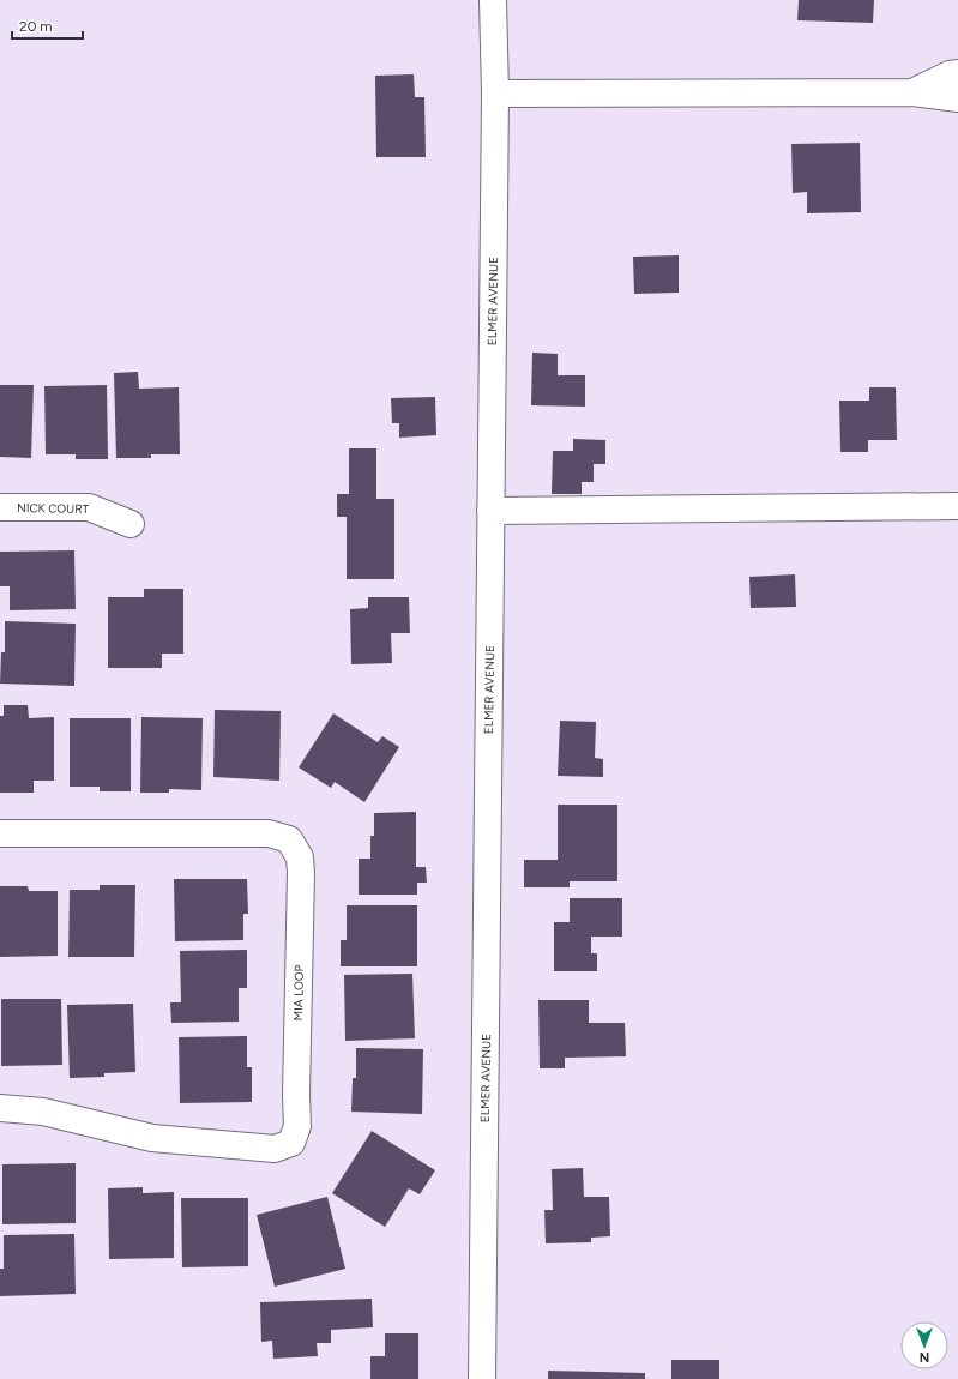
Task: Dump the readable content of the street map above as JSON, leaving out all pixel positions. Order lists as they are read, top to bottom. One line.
{"streets":{"street":["ELMER AVENUE","NICK COURT","MIA LOOP"]},"scale_bar":"20 m","north":"bottom"}
